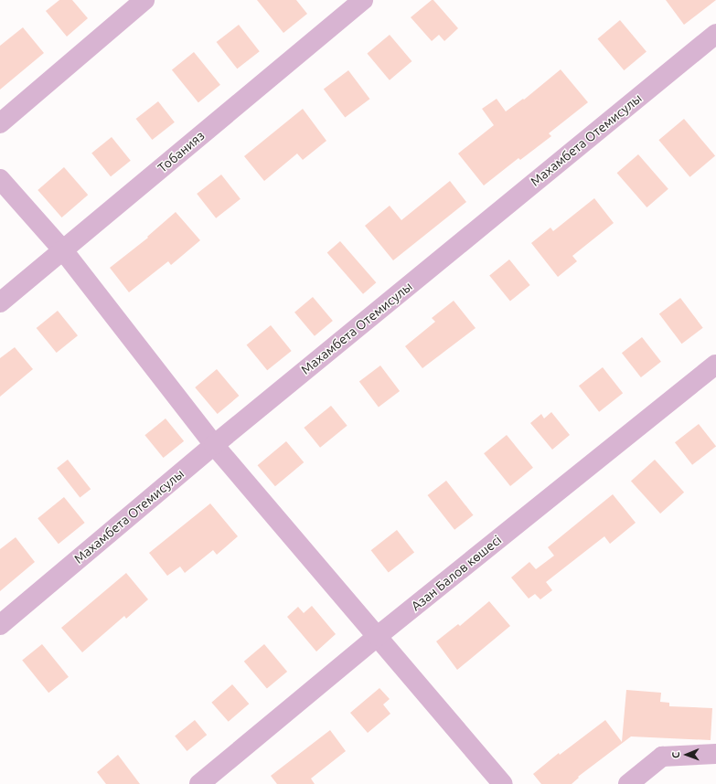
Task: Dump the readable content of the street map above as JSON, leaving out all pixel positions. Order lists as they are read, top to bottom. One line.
{"streets":{"street":["Махамбета Отемисулы","Тобанияз","Азан Балов көшесі"]},"north":"left"}
